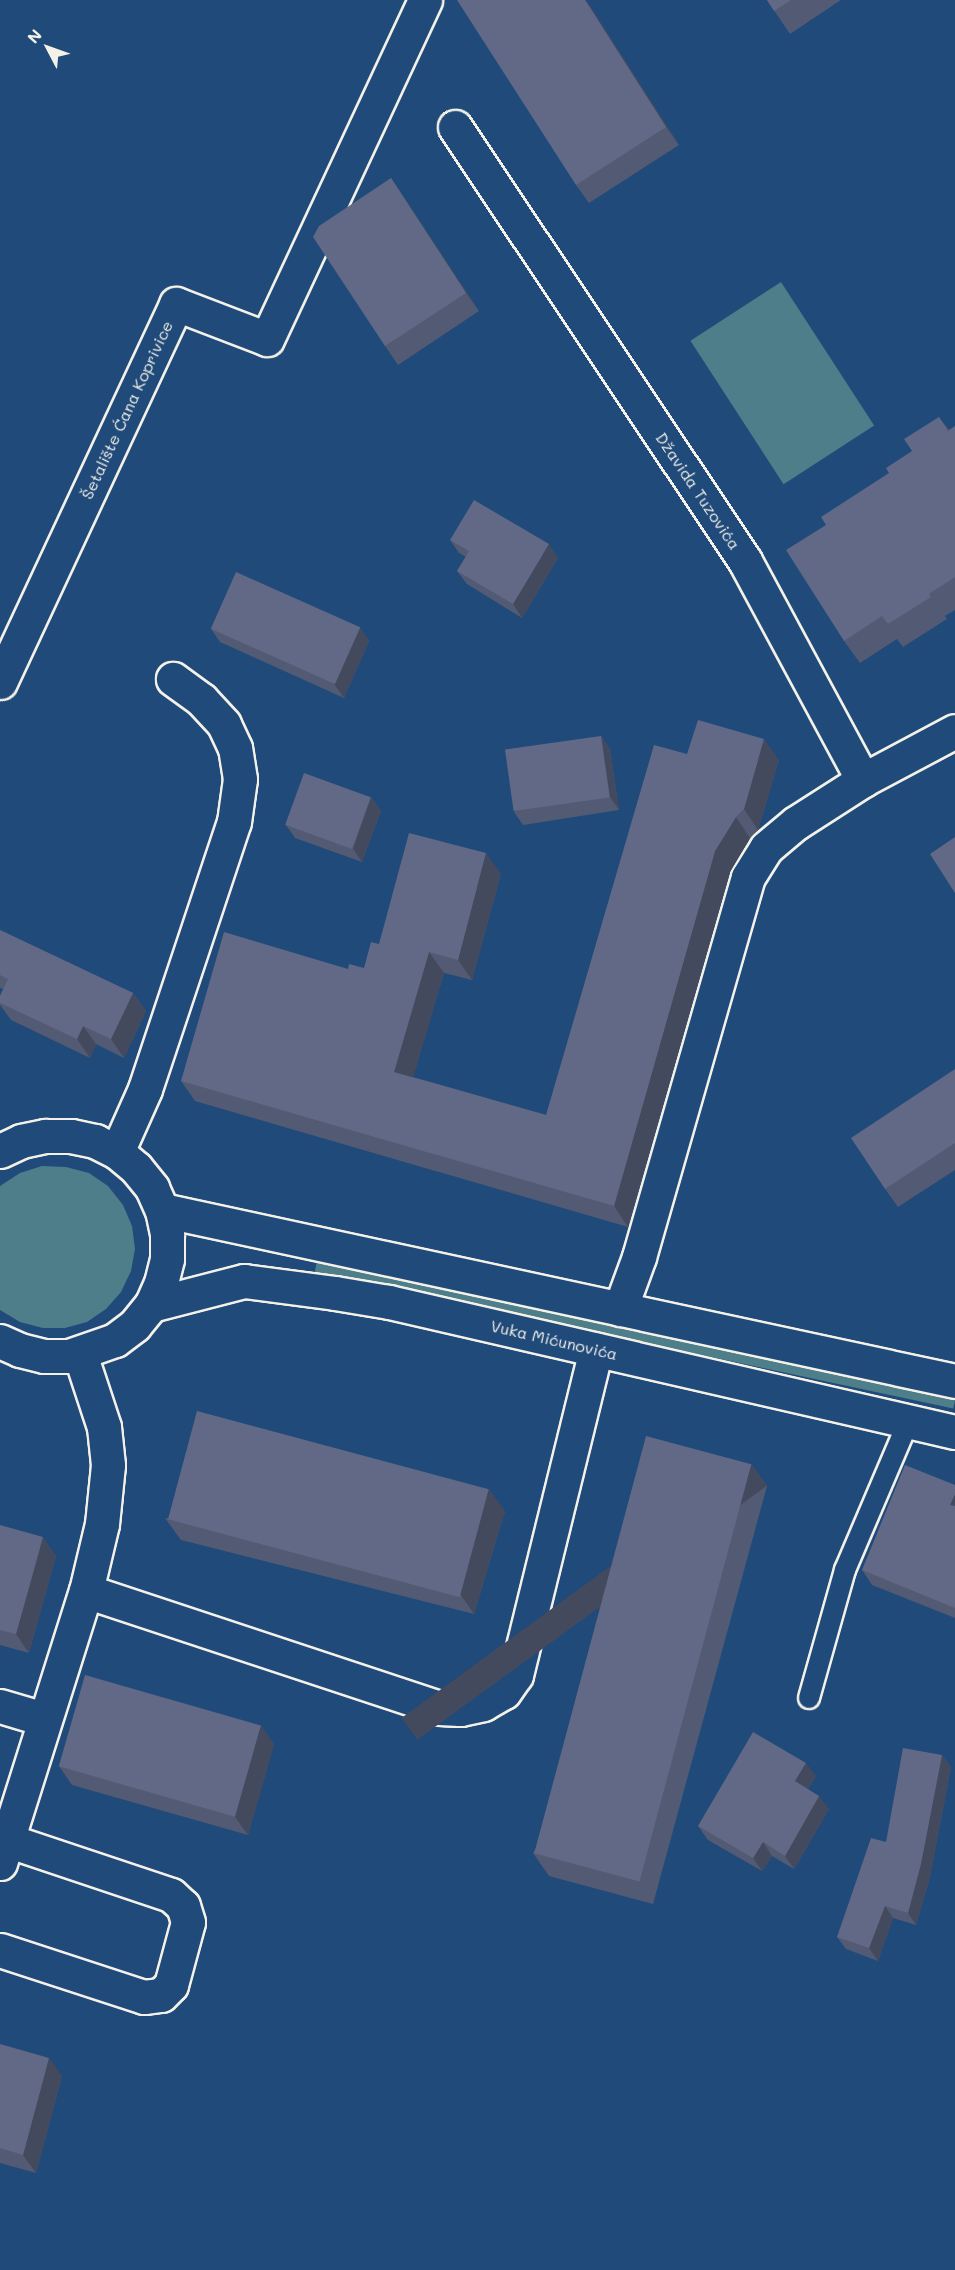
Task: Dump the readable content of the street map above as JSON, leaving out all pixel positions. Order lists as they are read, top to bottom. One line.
{"streets":{"street":["Šetalište Ćana Koprivice","Džavida Tuzovića","Vuka Mićunovića"]},"north":"top left"}
